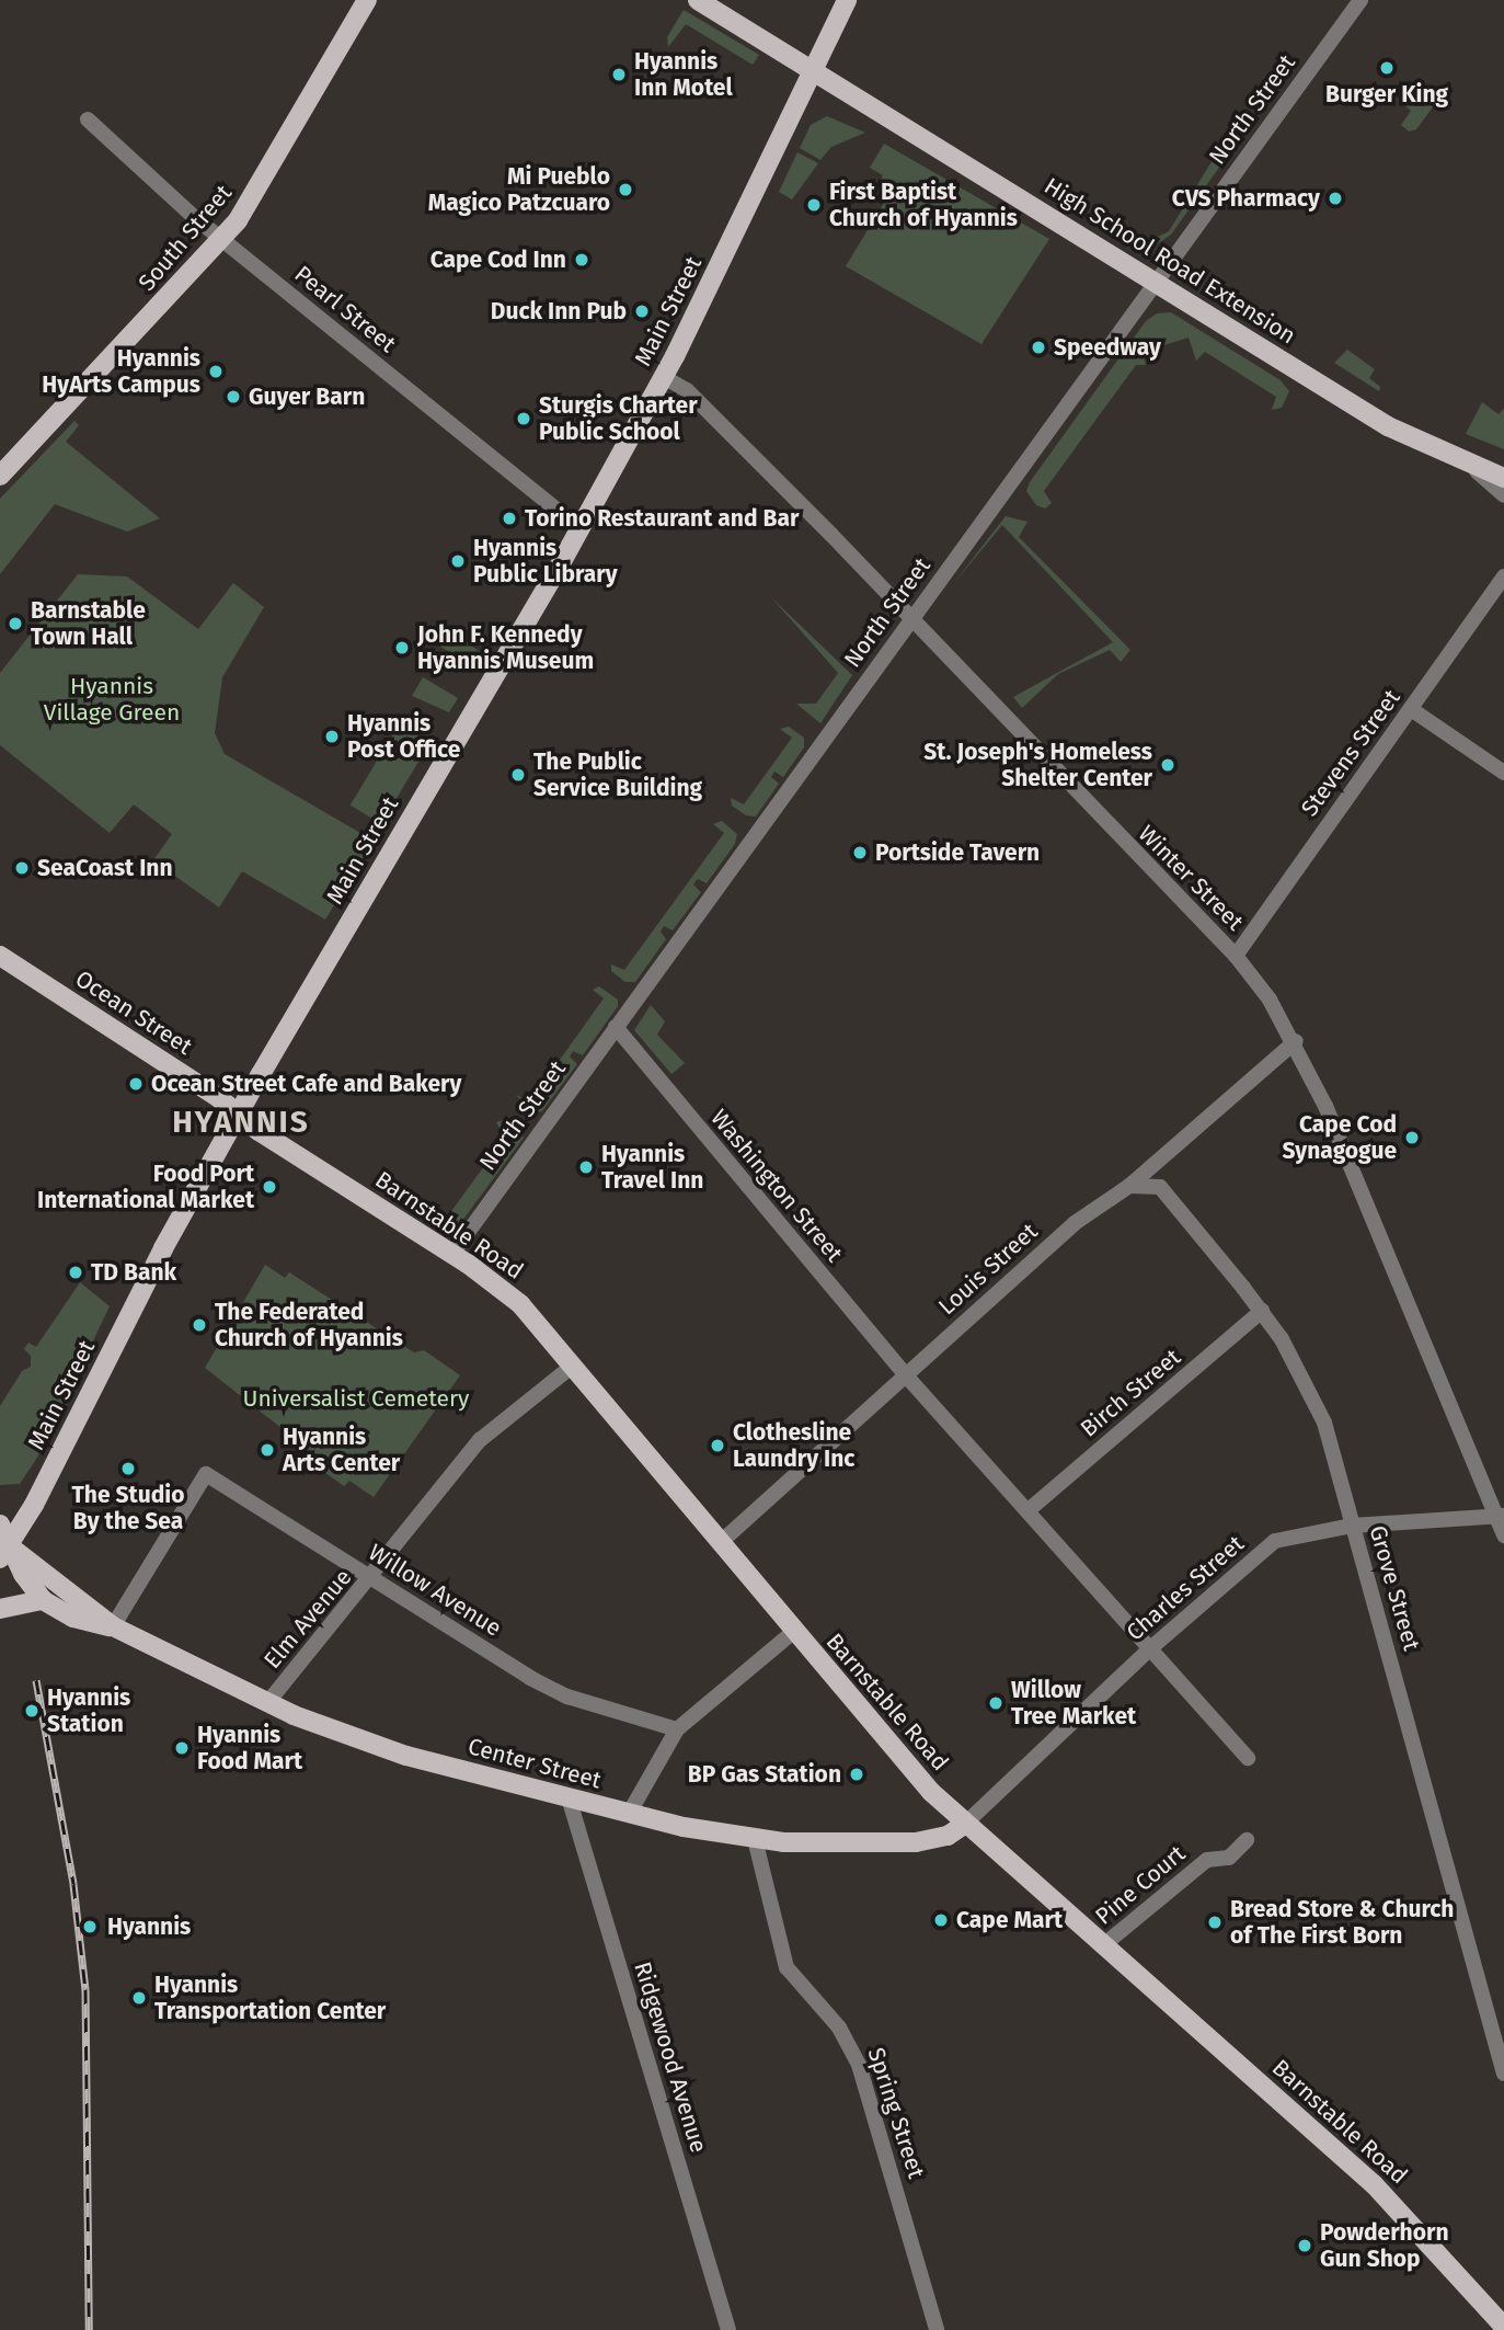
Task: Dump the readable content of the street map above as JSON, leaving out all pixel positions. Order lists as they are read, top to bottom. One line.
{"streets":{"main road":["South Street","High School Road Extension","Main Street","Ocean Street","Barnstable Road","Center Street"],"street":["North Street","Pearl Street","Stevens Street","Winter Street","Washington Street","Louis Street","Birch Street","Charles Street","Grove Street","Willow Avenue","Elm Avenue","Pine Court","Ridgewood Avenue","Spring Street"]},"crossings":[["North Street","High School Road Extension"],["North Street","Winter Street"],["North Street","Washington Street"],["North Street","Barnstable Road"],["South Street","Pearl Street"],["High School Road Extension","Main Street"],["Pearl Street","Main Street"],["Main Street","Winter Street"],["Main Street","Ocean Street"],["Main Street","Barnstable Road"],["Main Street","Center Street"],["Stevens Street","Winter Street"],["Winter Street","Louis Street"],["Winter Street","Charles Street"],["Ocean Street","Barnstable Road"],["Washington Street","Louis Street"],["Washington Street","Birch Street"],["Washington Street","Charles Street"],["Barnstable Road","Louis Street"],["Barnstable Road","Charles Street"],["Barnstable Road","Elm Avenue"],["Barnstable Road","Center Street"],["Barnstable Road","Pine Court"],["Louis Street","Grove Street"],["Birch Street","Grove Street"],["Charles Street","Grove Street"],["Charles Street","Center Street"],["Willow Avenue","Elm Avenue"],["Willow Avenue","Center Street"],["Elm Avenue","Center Street"],["Center Street","Ridgewood Avenue"],["Center Street","Spring Street"]],"districts":["HYANNIS"],"parks":["Hyannis Village Green","Universalist Cemetery"],"places":["Burger King","Hyannis Inn Motel","Mi Pueblo Magico Patzcuaro","CVS Pharmacy","First Baptist Church of Hyannis","Cape Cod Inn","Duck Inn Pub","Speedway","Hyannis HyArts Campus","Guyer Barn","Sturgis Charter Public School","Torino Restaurant and Bar","Hyannis Public Library","Barnstable Town Hall","John F. Kennedy Hyannis Museum","Hyannis Post Office","St. Joseph's Homeless Shelter Center","The Public Service Building","Portside Tavern","SeaCoast Inn","Ocean Street Cafe and Bakery","Cape Cod Synagogue","Hyannis Travel Inn","Food Port International Market","TD Bank","The Federated Church of Hyannis","Clothesline Laundry Inc","Hyannis Arts Center","The Studio By the Sea","Willow Tree Market","Hyannis Station","Hyannis Food Mart","BP Gas Station","Cape Mart","Bread Store & Church of The First Born","Hyannis","Hyannis Transportation Center","Powderhorn Gun Shop"]}
